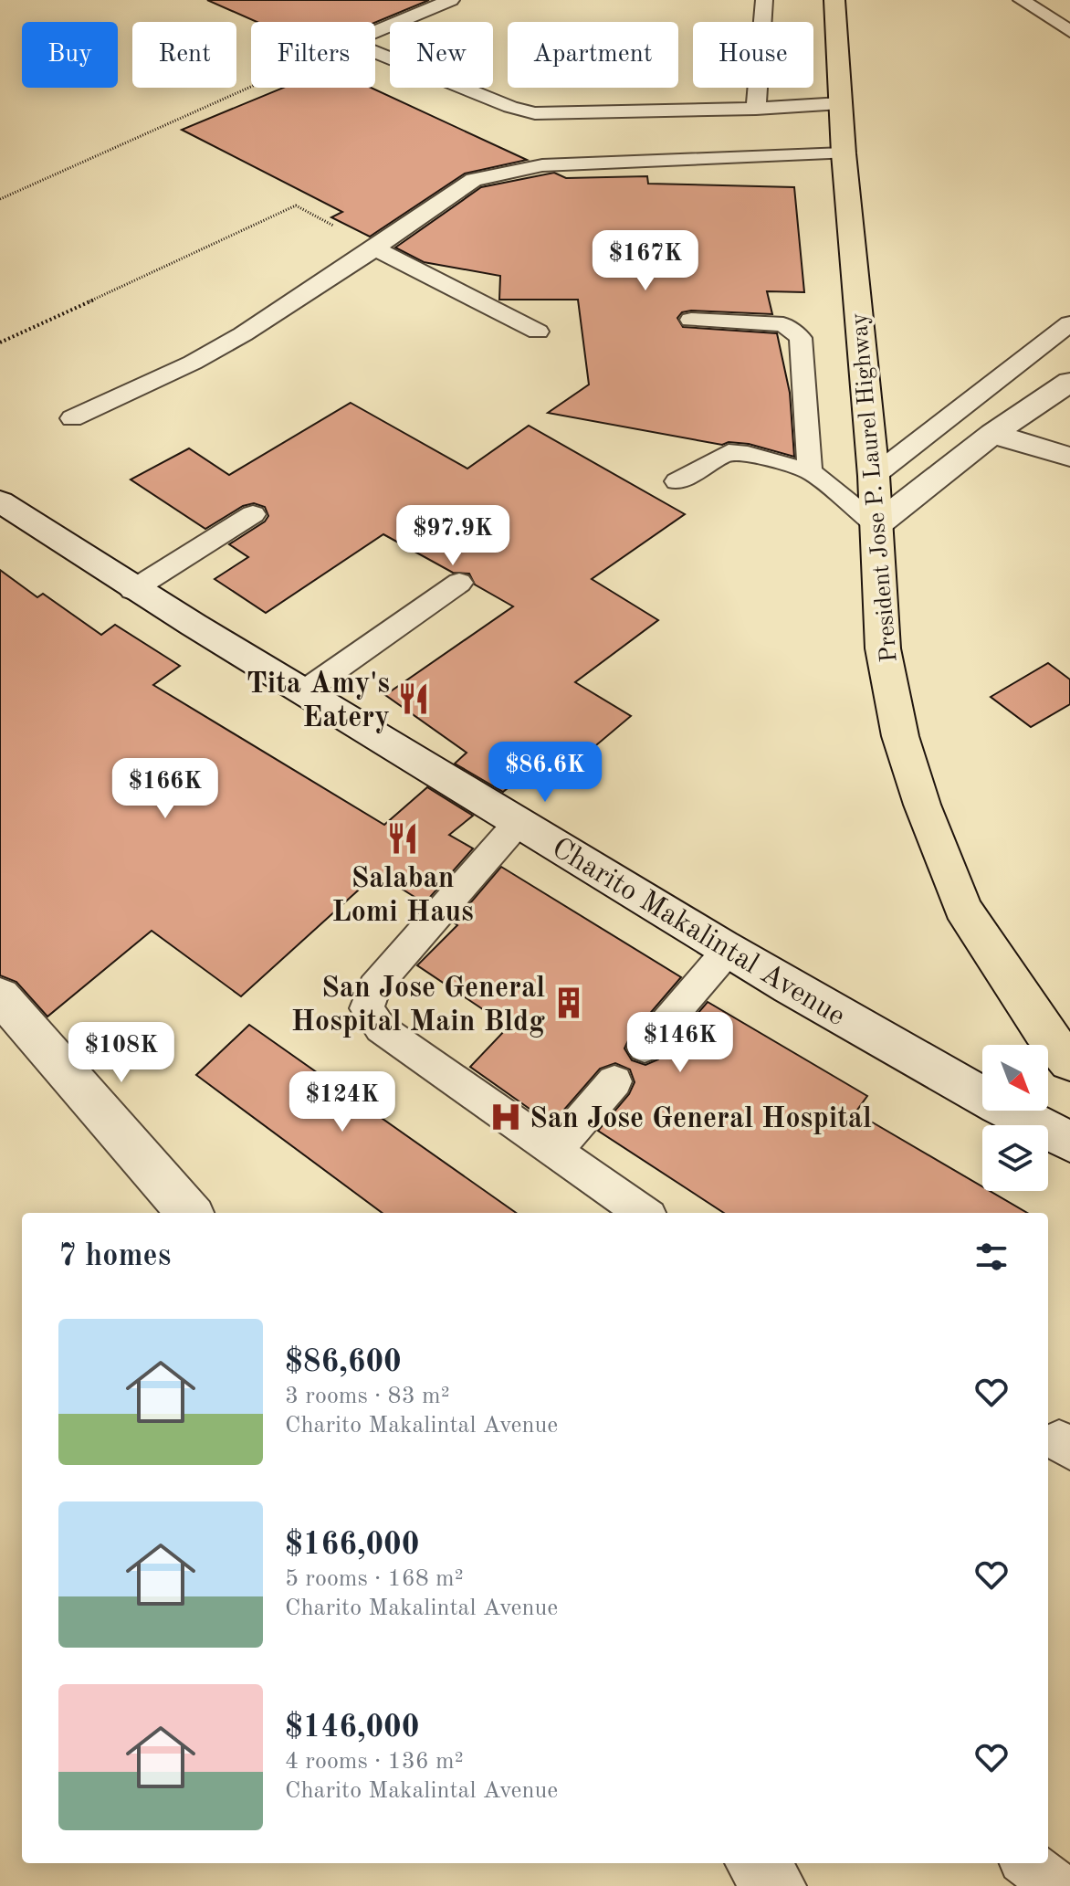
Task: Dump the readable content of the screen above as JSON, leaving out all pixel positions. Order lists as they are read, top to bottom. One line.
{"streets":{"highway":["President Jose P. Laurel Highway"],"main road":["Charito Makalintal Avenue"]},"places":{"restaurant":["Tita Amy's Eatery","Salaban Lomi Haus"],"building":["San Jose General Hospital Main Bldg"],"hospital":["San Jose General Hospital"]},"north":"bottom right","page":{"chip":["Buy","Rent","Filters","New","Apartment","House"],"price":["$167K","$97.9K","$86.6K","$166K","$146K","$108K","$124K"],"heading":"7 homes","list":[{"name":"$86,600","note":"3 rooms · 83 m² · Charito Makalintal Avenue"},{"name":"$166,000","note":"5 rooms · 168 m² · Charito Makalintal Avenue"},{"name":"$146,000","note":"4 rooms · 136 m² · Charito Makalintal Avenue"}]}}
